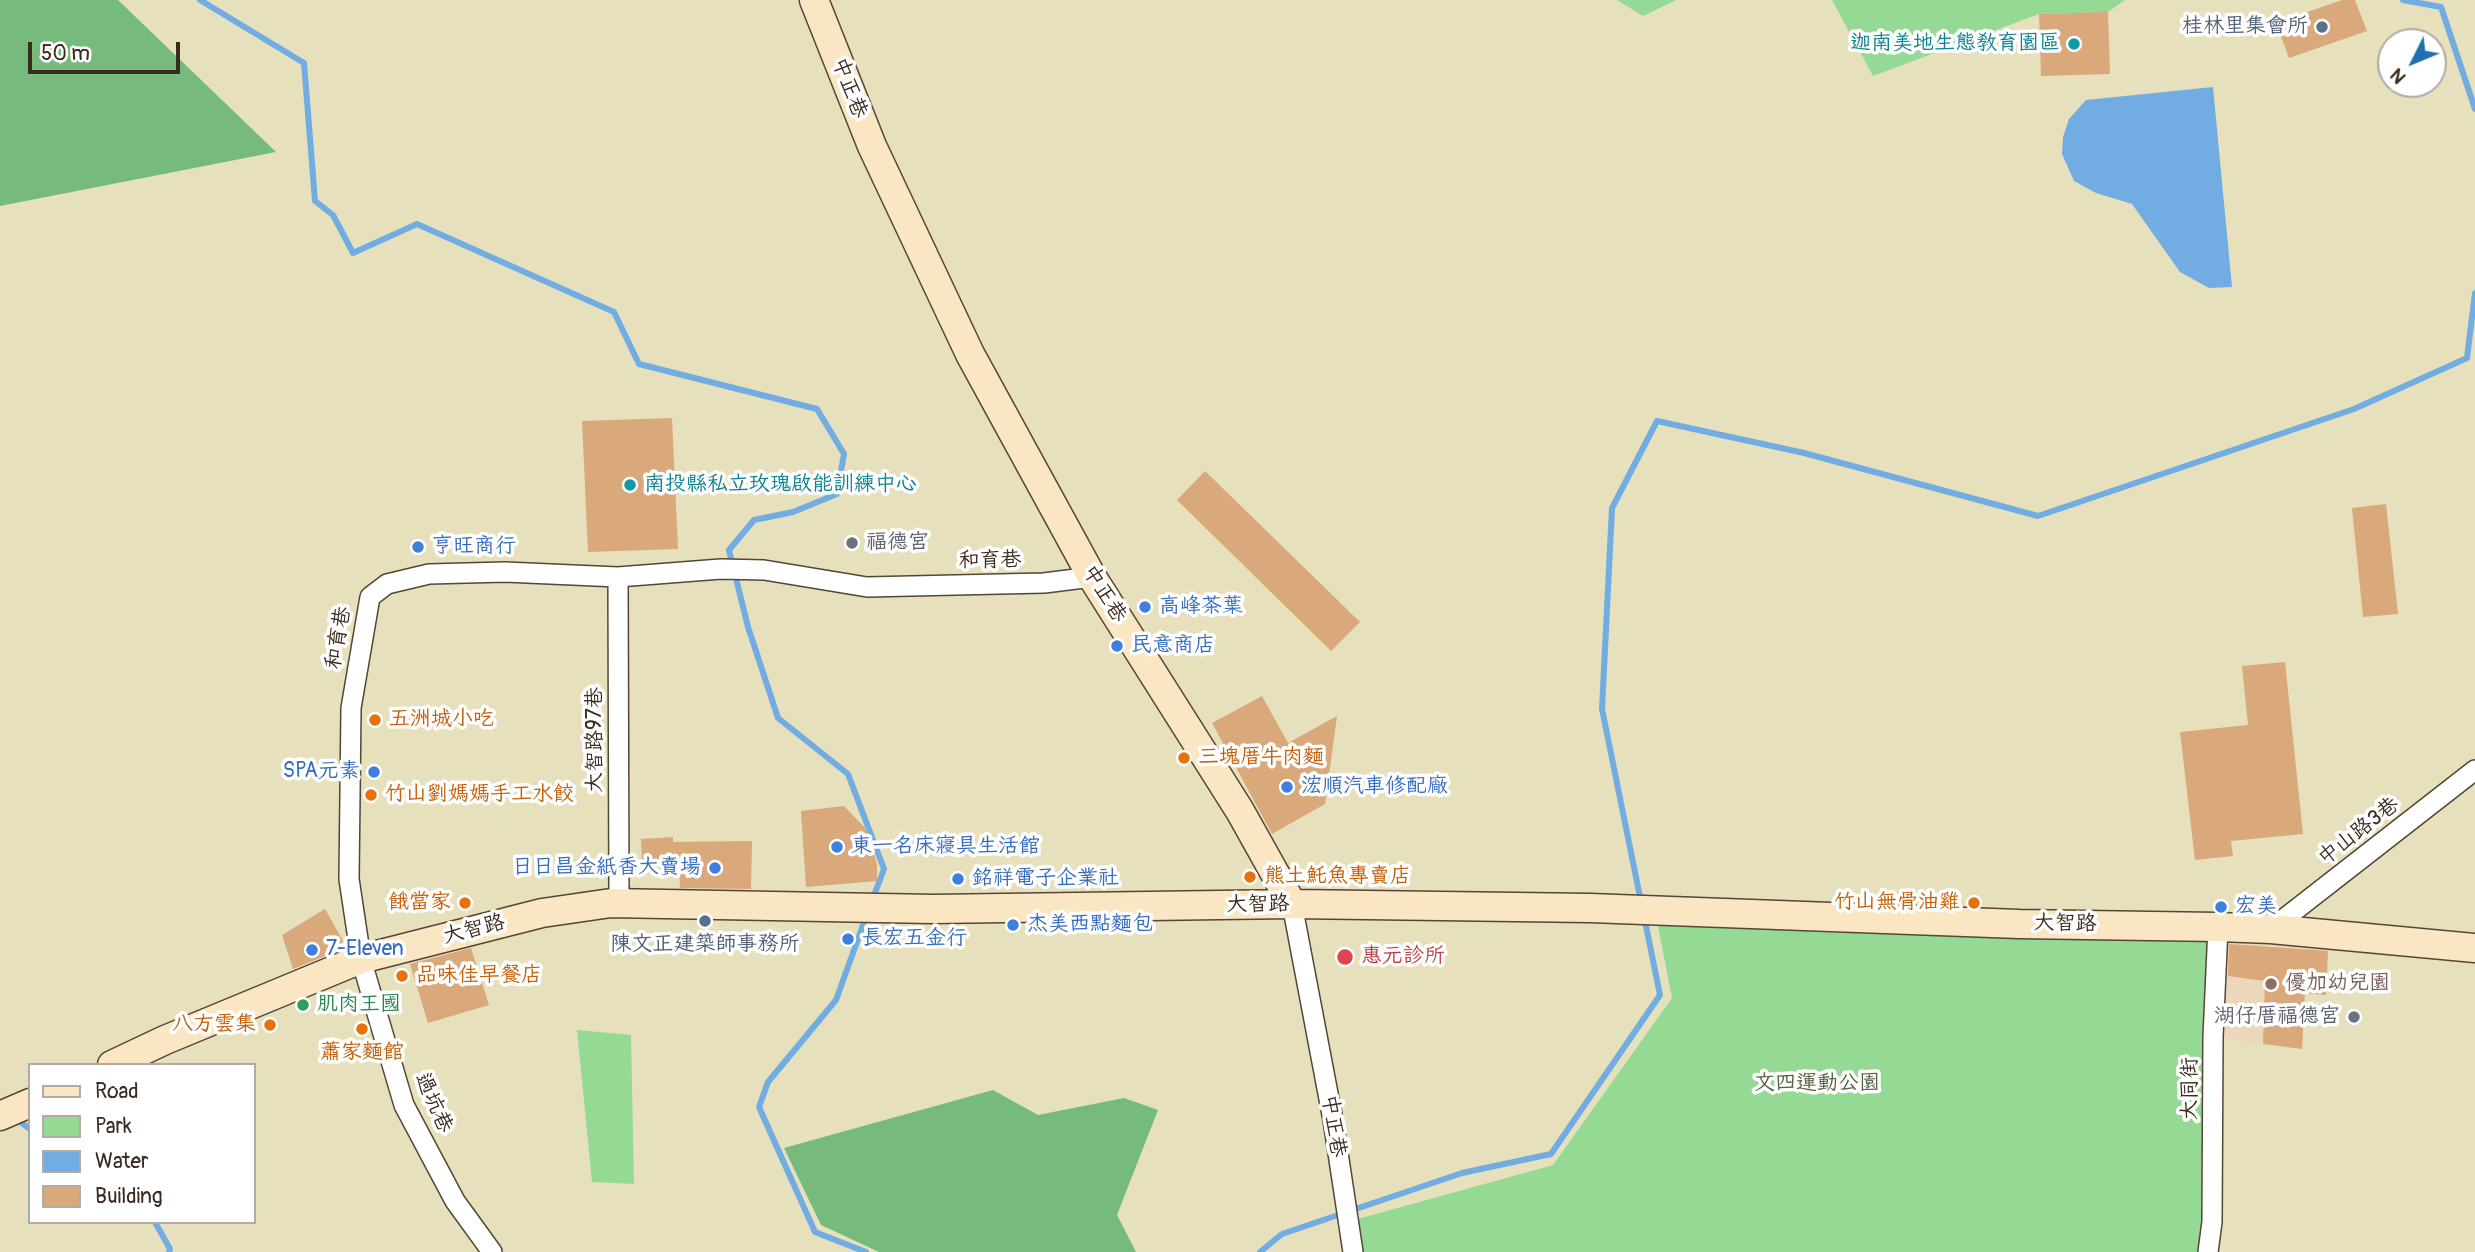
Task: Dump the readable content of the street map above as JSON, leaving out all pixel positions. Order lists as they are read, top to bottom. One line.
{"streets":{"street":["中正巷","和育巷","大智路97巷","中山路3巷","大智路","大同街","過坑巷"]},"crossings":[["中正巷","和育巷"],["中正巷","大智路"],["和育巷","大智路97巷"],["和育巷","大智路"],["和育巷","過坑巷"],["大智路97巷","大智路"],["中山路3巷","大智路"],["大智路","大同街"],["大智路","過坑巷"]],"parks":["文四運動公園"],"places":["桂林里集會所","迦南美地生態教育園區","南投縣私立玫瑰啟能訓練中心","福德宮","亨旺商行","高峰茶葉","民意商店","五洲城小吃","三塊厝牛肉麵","SPA元素","浤順汽車修配廠","竹山劉媽媽手工水餃","東一名床寢具生活館","日日昌金紙香大賣場","熊土魠魚專賣店","銘祥電子企業社","餓當家","竹山無骨油雞","宏美","陳文正建築師事務所","杰美西點麵包","長宏五金行","7-Eleven","惠元診所","品味佳早餐店","優加幼兒園","肌肉王國","湖仔厝福德宮","八方雲集","蕭家麵館"],"legend":["Road","Park","Water","Building"],"scale_bar":"50 m","north":"bottom left"}
